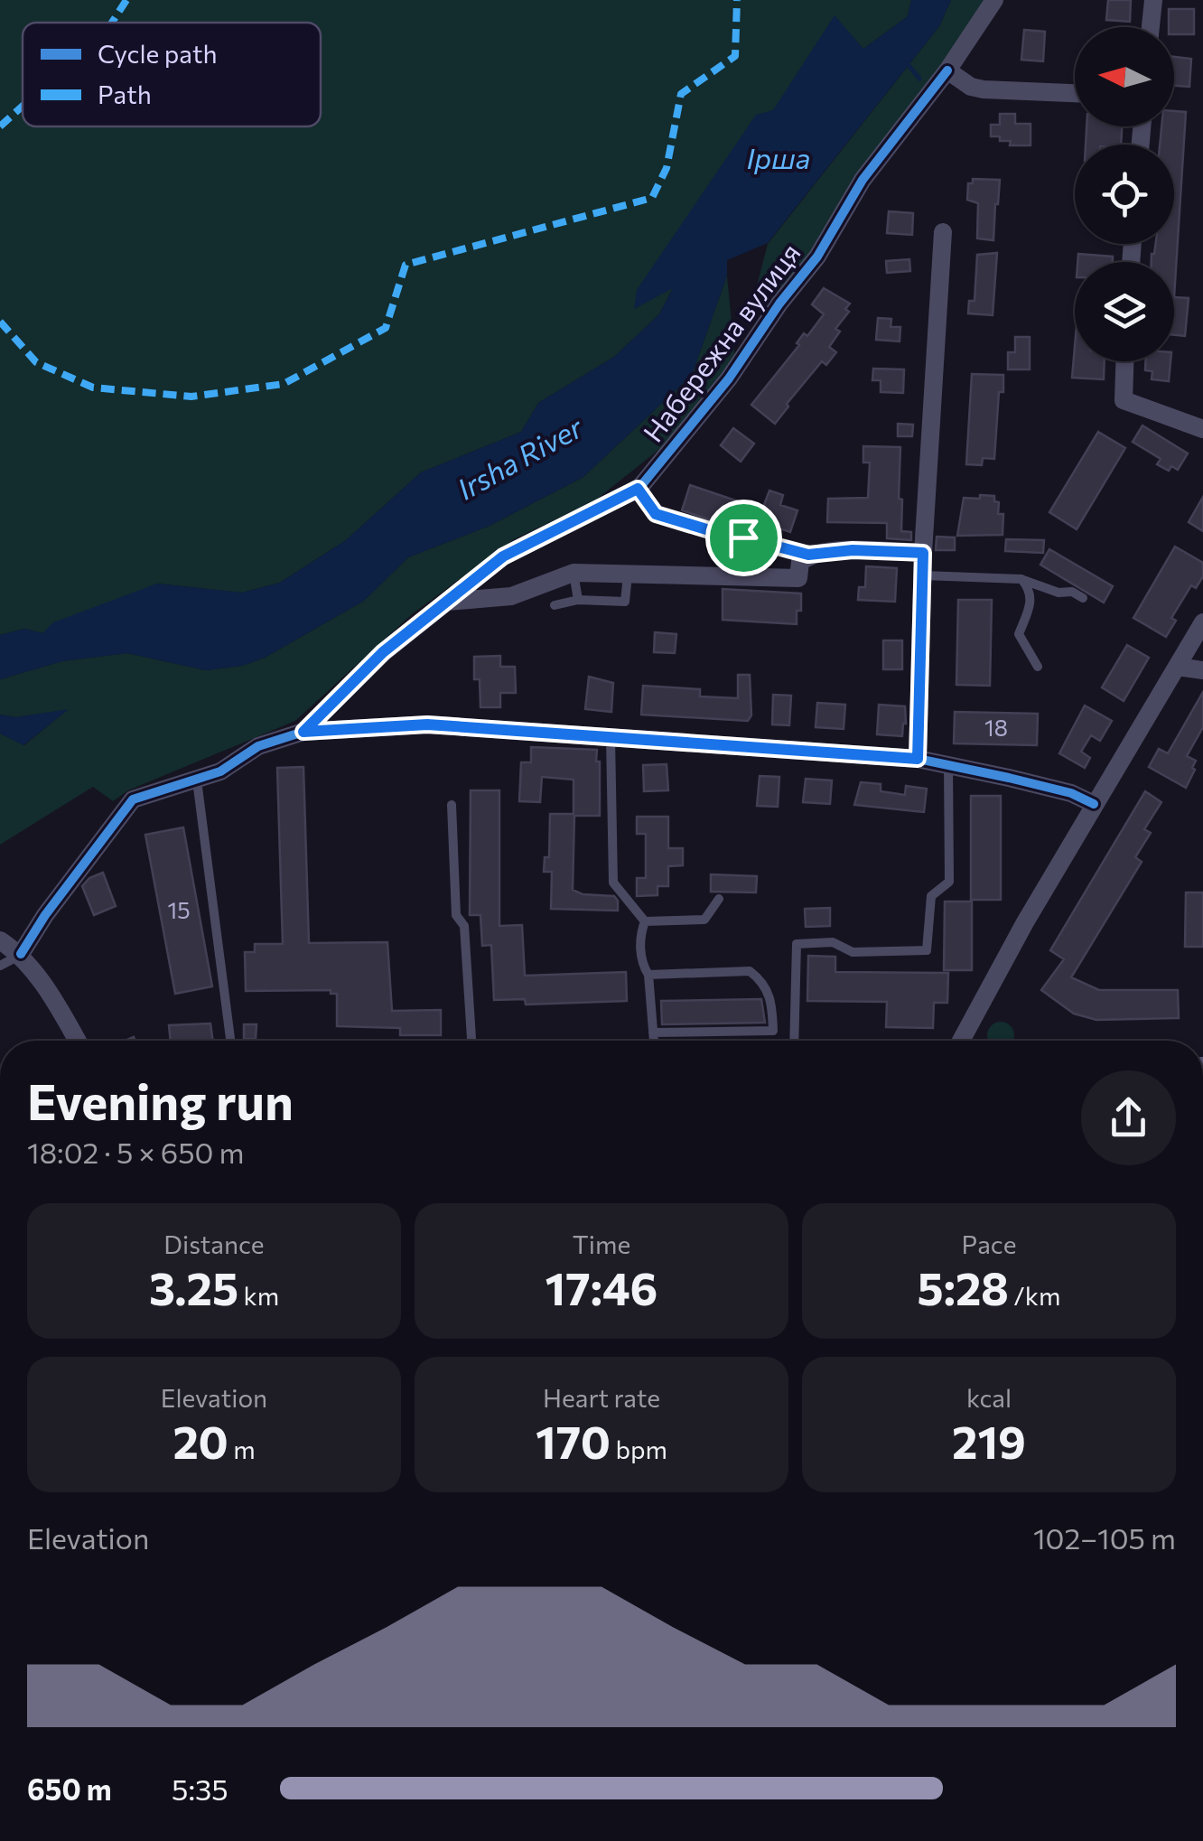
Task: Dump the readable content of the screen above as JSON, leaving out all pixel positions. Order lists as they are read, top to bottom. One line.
{"streets":{"street":["Набережна вулиця"]},"water":["Ірша","Irsha River"],"house_numbers":["18","15"],"legend":["Cycle path","Path"],"north":"left","page":{"heading":["Evening run","18:02 · 5 × 650 m"],"stats":[["Distance","3.25 km"],["Time","17:46"],["Pace","5:28 /km"],["Elevation","20 m"],["Heart rate","170 bpm"],["kcal","219"]],"chart":["Elevation","102–105 m"],"list":[{"name":"650 m","note":"5:35"}]}}
